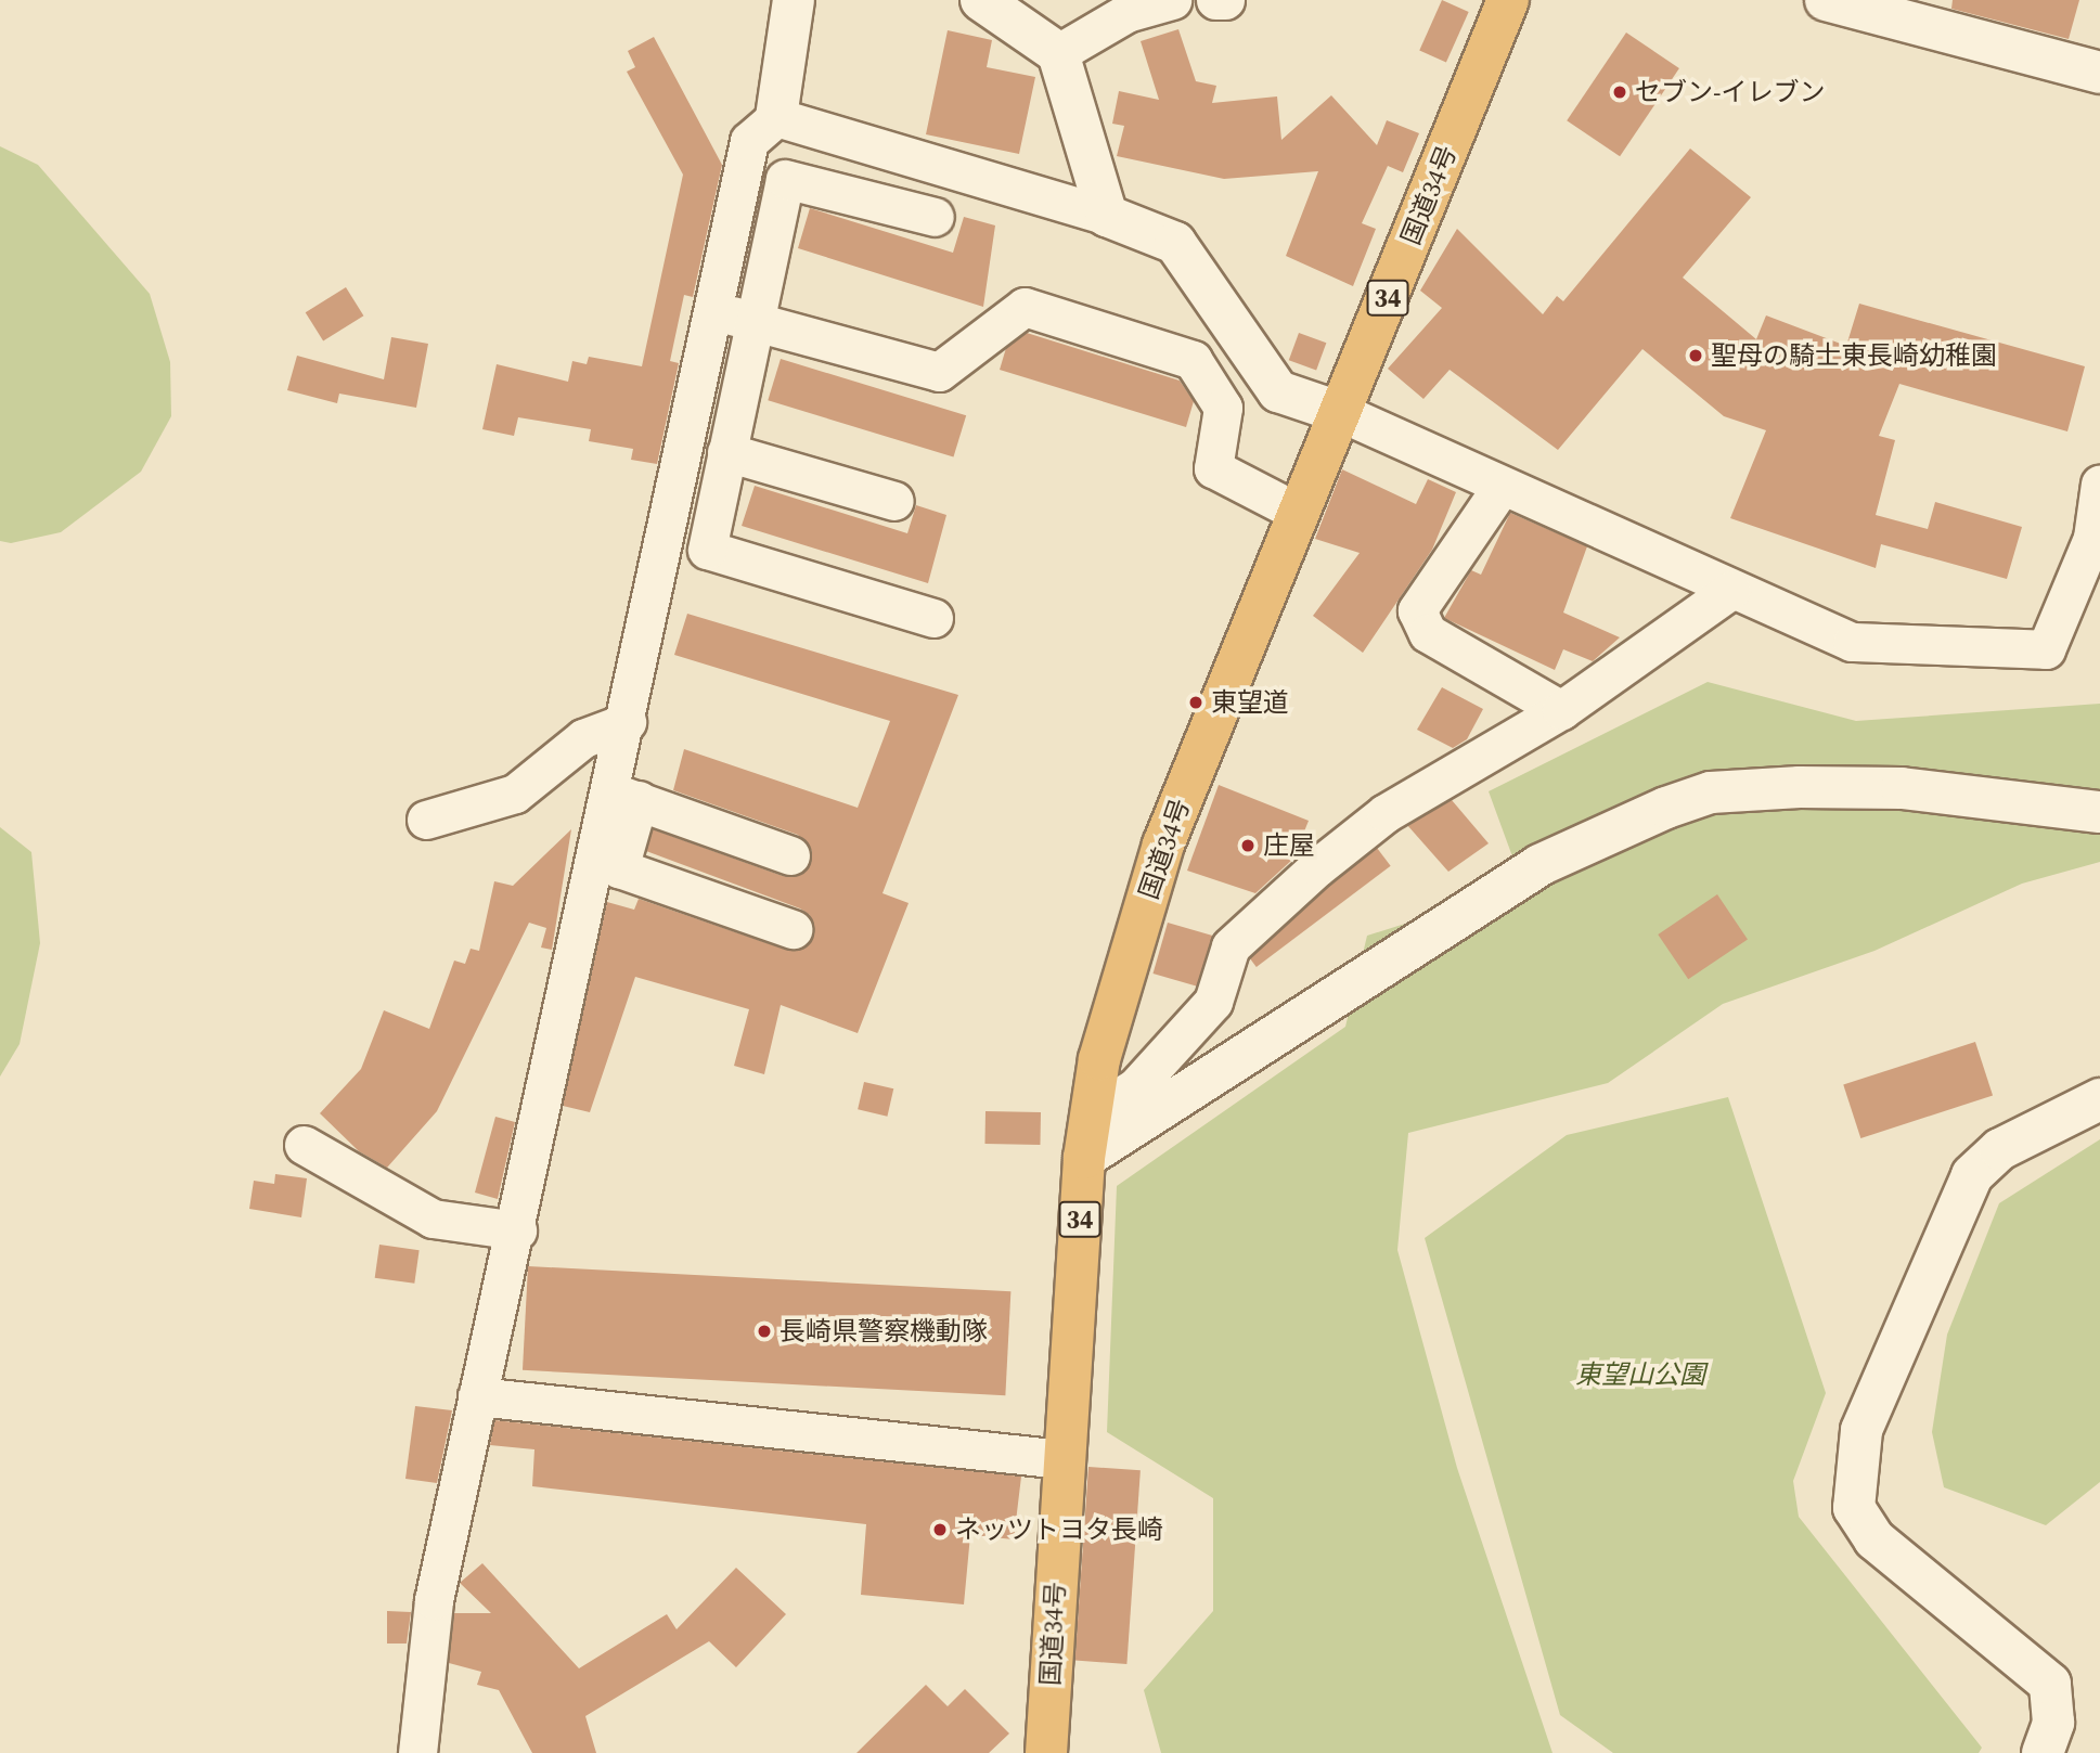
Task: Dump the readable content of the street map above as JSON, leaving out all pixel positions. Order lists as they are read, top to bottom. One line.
{"streets":{"highway":["国道34号","34"]},"parks":["東望山公園"],"places":["セブン-イレブン","聖母の騎士東長崎幼稚園","東望道","庄屋","長崎県警察機動隊","ネッツトヨタ長崎"]}
